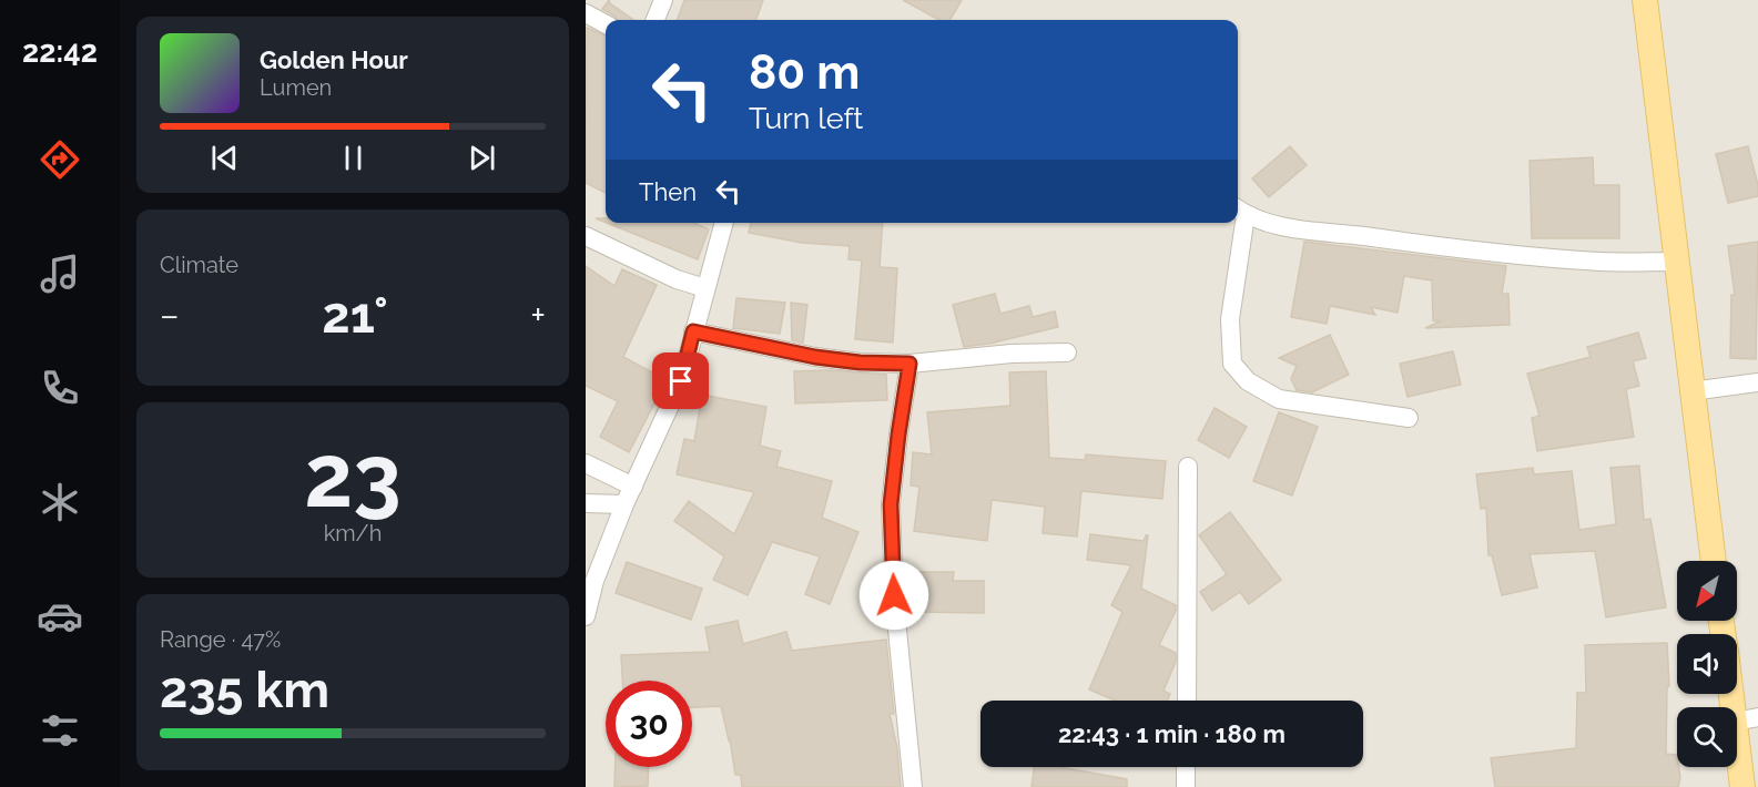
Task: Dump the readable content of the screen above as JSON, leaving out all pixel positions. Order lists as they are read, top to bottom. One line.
{"north":"bottom left","page":{"tabs":"22:42","turn":["80 m","Turn left"],"song":["Golden Hour","Lumen"],"then":"Then","tile":["Climate",["23","km/h"],["Range · 47%","235 km"]],"heat":["−","21°","+"],"limit":"30","trip":"22:43 · 1 min · 180 m"}}
